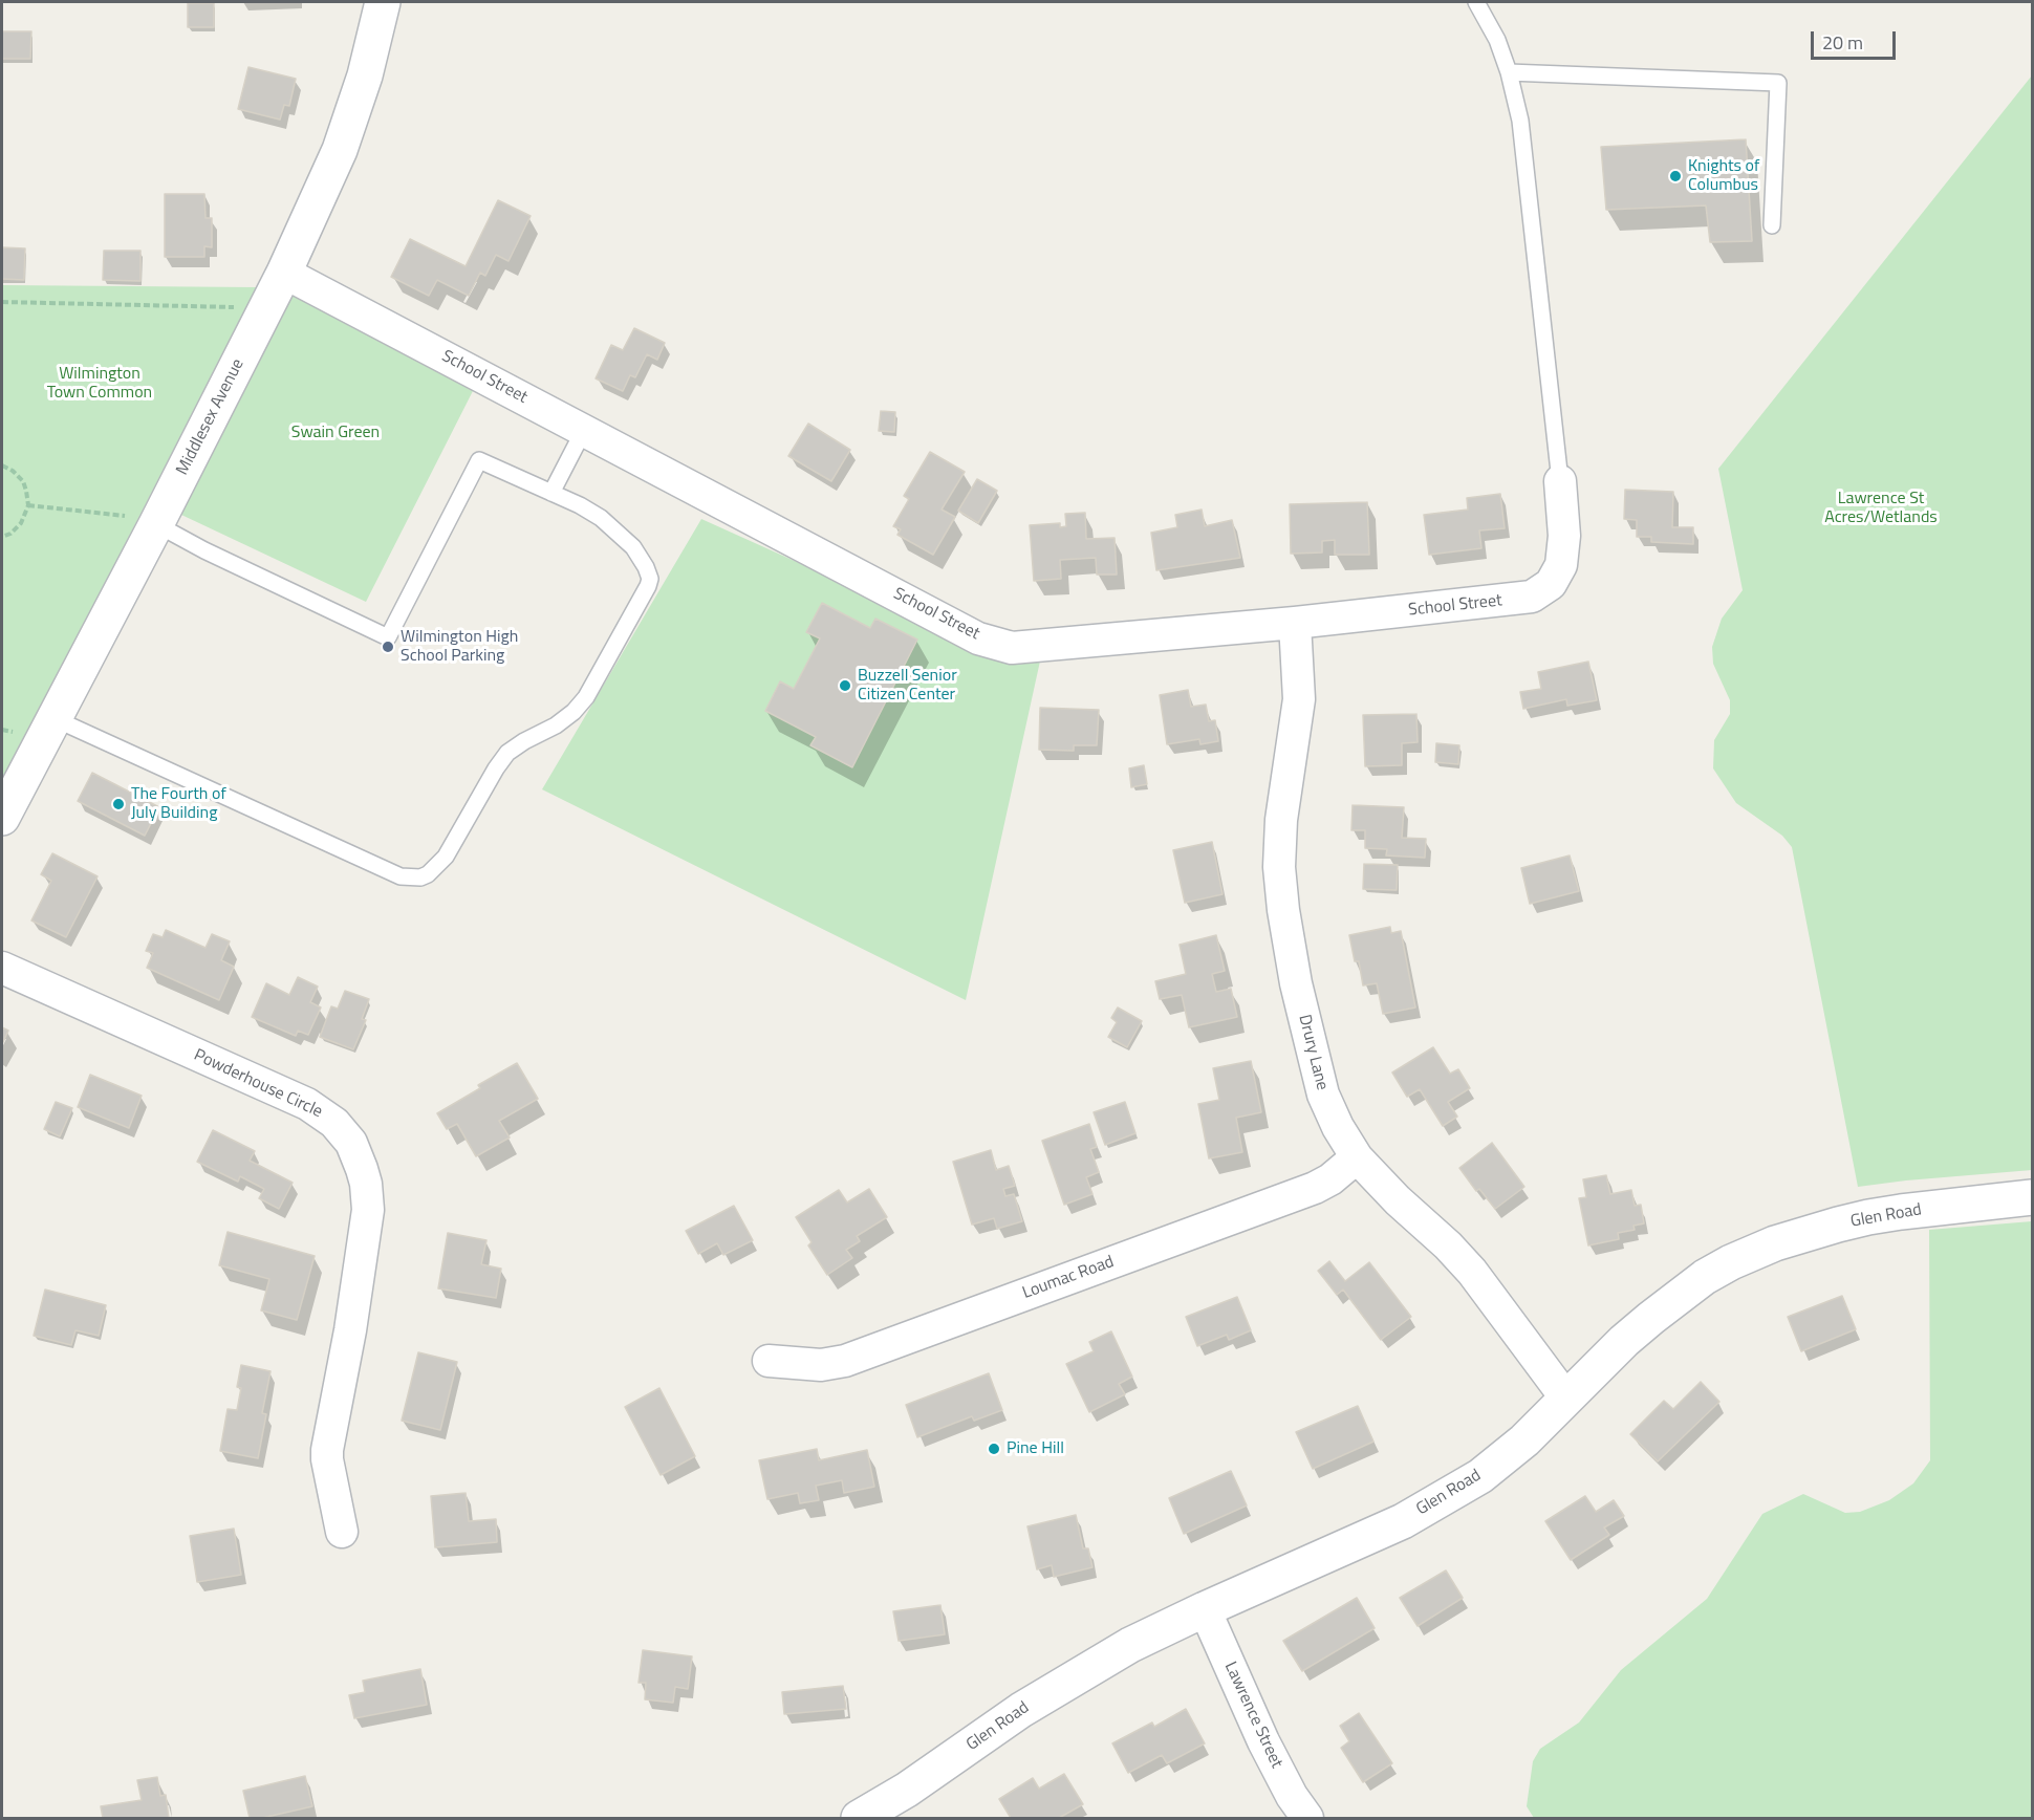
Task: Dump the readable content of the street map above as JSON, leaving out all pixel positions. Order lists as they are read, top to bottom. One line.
{"streets":{"street":["School Street","Middlesex Avenue","Drury Lane","Powderhouse Circle","Glen Road","Loumac Road","Lawrence Street"]},"crossings":[["School Street","Middlesex Avenue"],["School Street","Drury Lane"],["Drury Lane","Glen Road"],["Drury Lane","Loumac Road"],["Glen Road","Lawrence Street"]],"parks":["Wilmington Town Common","Swain Green","Lawrence St Acres/Wetlands"],"places":["Knights of Columbus","Wilmington High School Parking","Buzzell Senior Citizen Center","The Fourth of July Building","Pine Hill"],"scale_bar":"20 m"}
